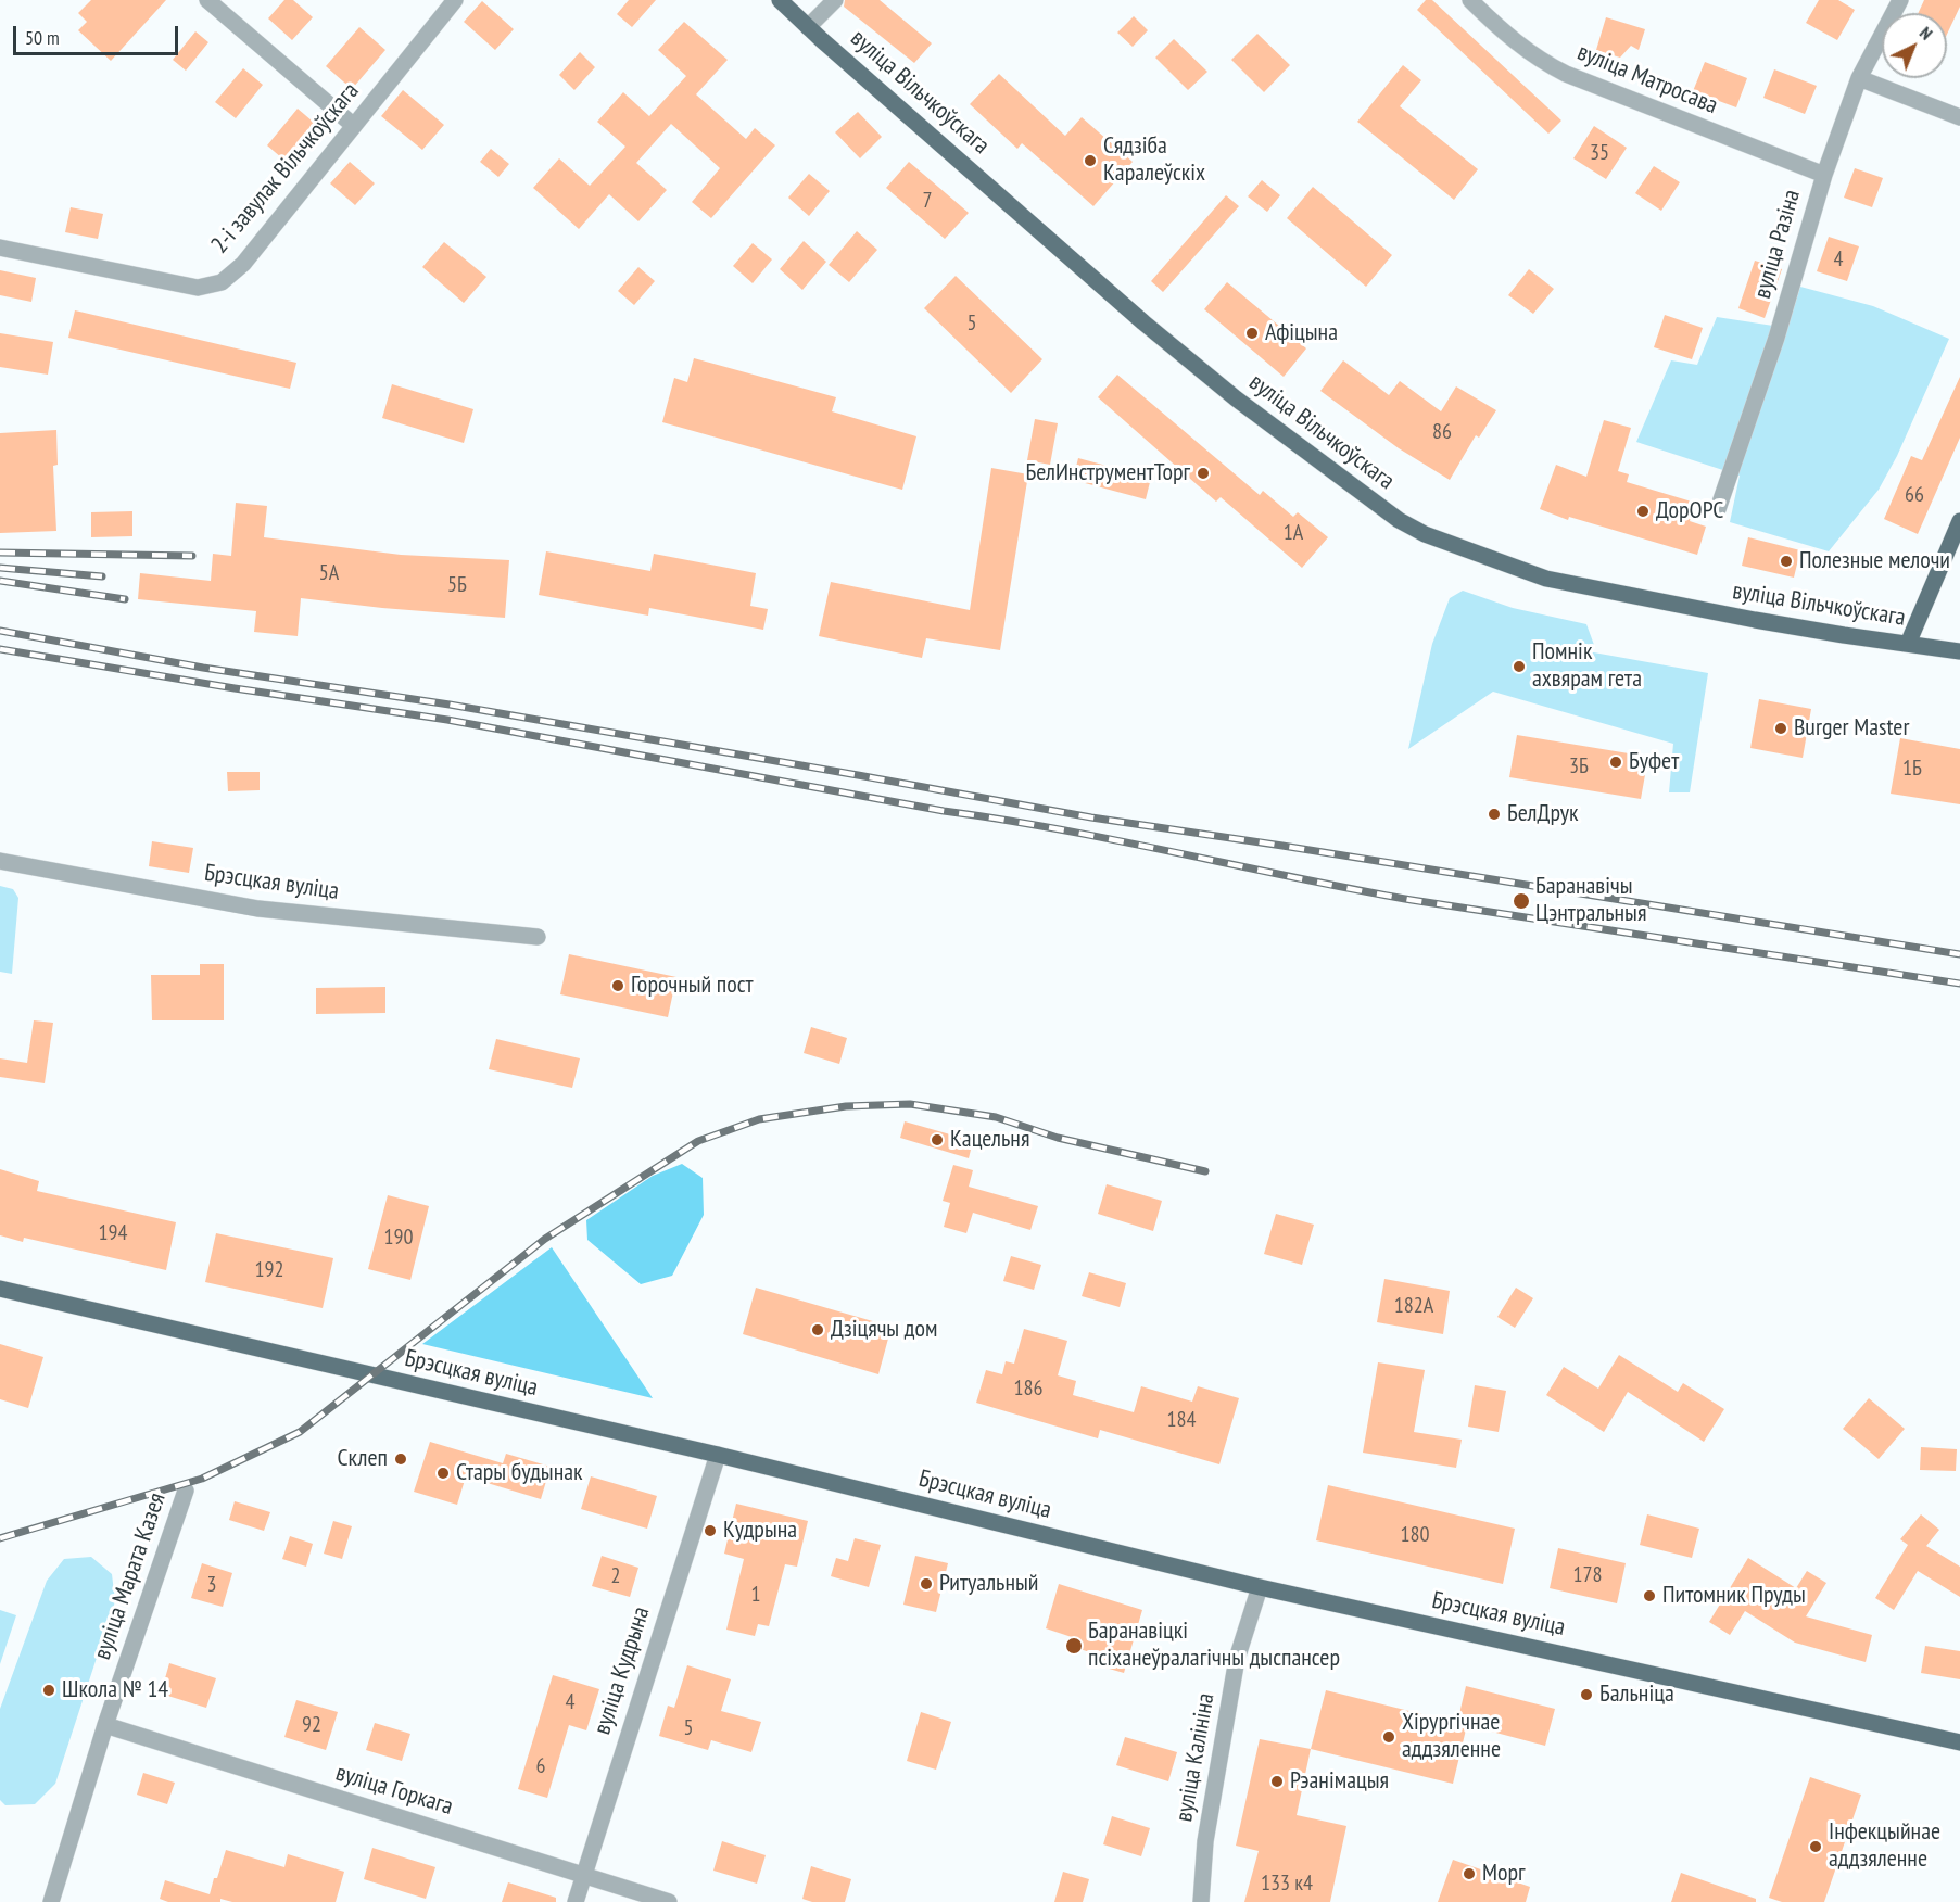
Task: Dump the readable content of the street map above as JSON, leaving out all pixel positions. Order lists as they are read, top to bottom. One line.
{"streets":{"main road":["вуліца Вільчкоўскага","Брэсцкая вуліца"],"street":["вуліца Матросава","2-і завулак Вільчкоўскага","вуліца Разіна","вуліца Марата Казея","вуліца Кудрына","вуліца Калініна","вуліца Горкага"]},"crossings":[["вуліца Матросава","вуліца Разіна"],["Брэсцкая вуліца","вуліца Кудрына"],["Брэсцкая вуліца","вуліца Калініна"],["вуліца Марата Казея","вуліца Горкага"],["вуліца Кудрына","вуліца Горкага"]],"places":["Сядзіба Каралеўскіх","Афіцына","БелИнструментТорг","ДорОРС","Полезные мелочи","Помнік ахвярам гета","Burger Master","Буфет","БелДрук","Баранавічы Цэнтральныя","Горочный пост","Кацельня","Дзіцячы дом","Склеп","Стары будынак","Кудрына","Ритуальный","Питомник Пруды","Баранавіцкі псіханеўралагічны дыспансер","Школа № 14","Бальніца","Хірургічнае аддзяленне","Рэанімацыя","Інфекцыйнае аддзяленне","Морг"],"house_numbers":["35","7","4","5","86","66","1А","5А","5Б","3Б","1Б","194","190","192","182А","186","184","180","178","2","3","1","4","92","5","6","133 к4"],"scale_bar":"50 m","north":"top right"}
